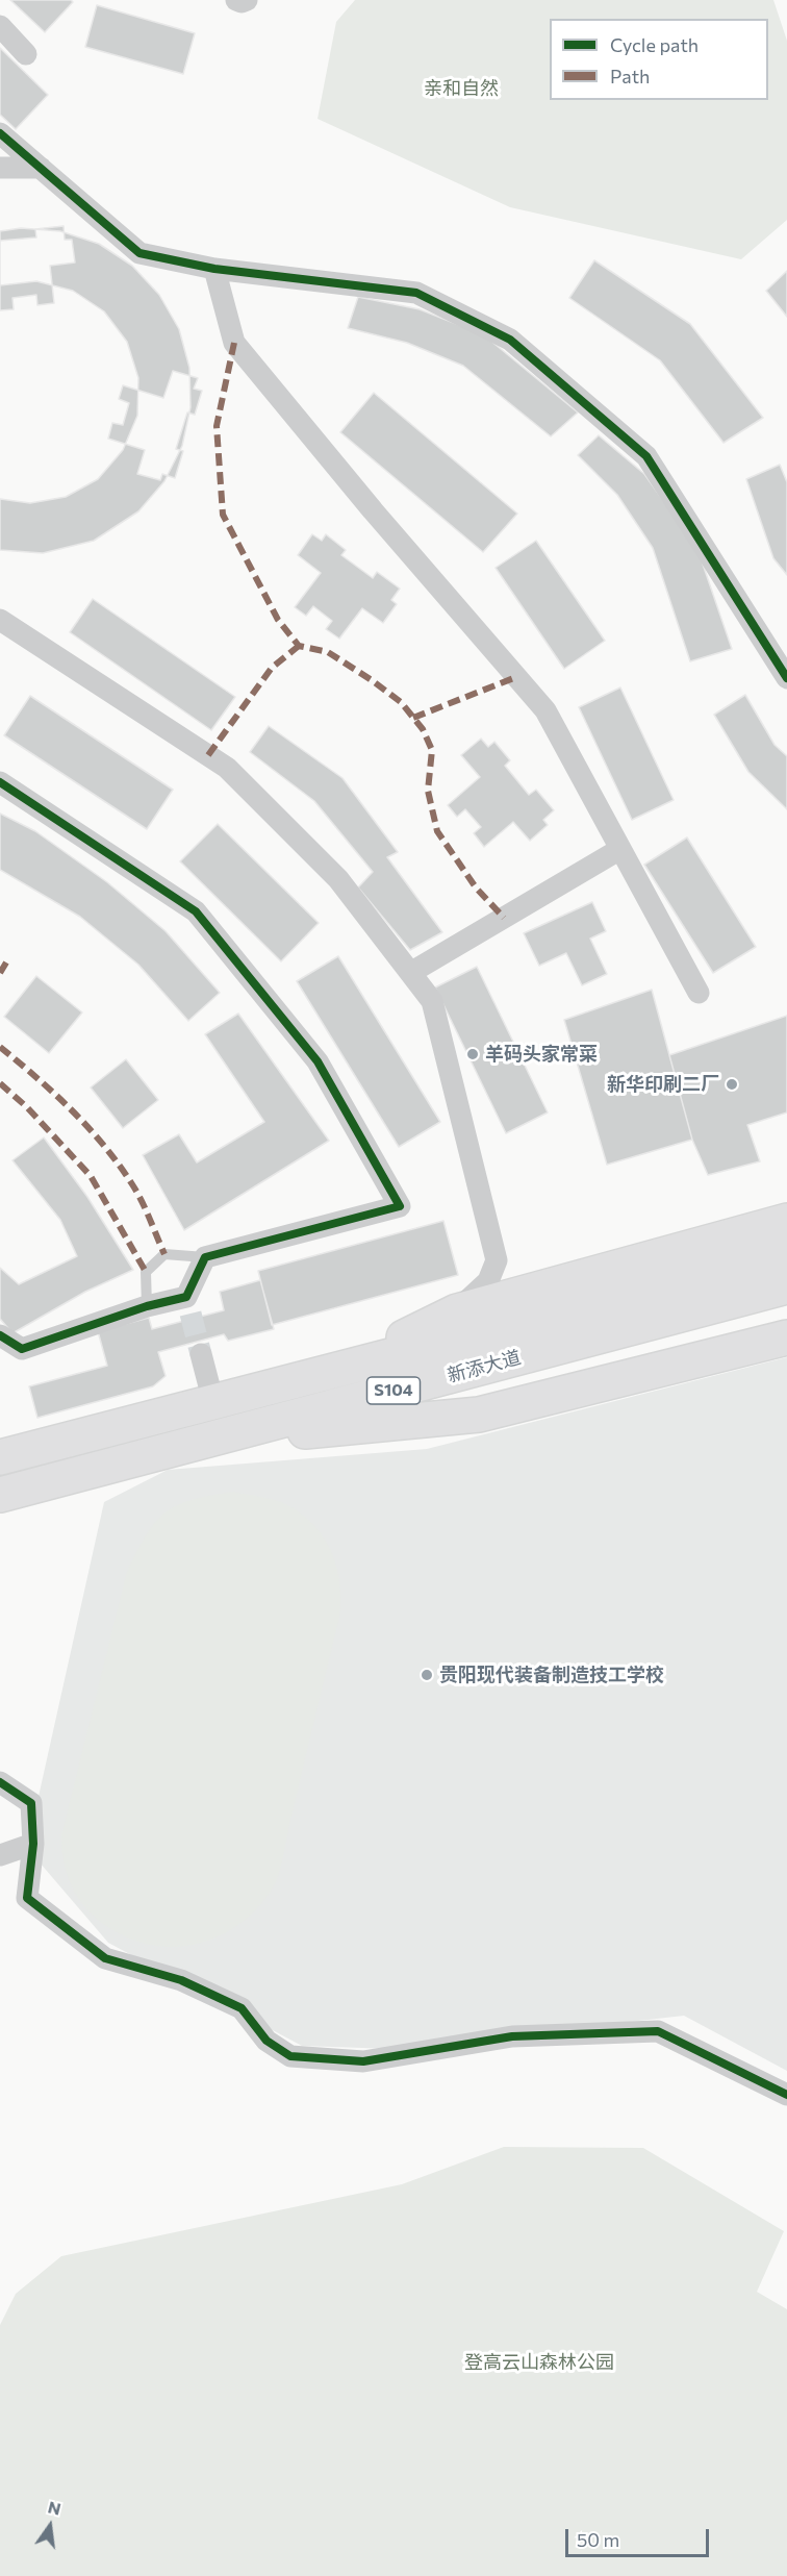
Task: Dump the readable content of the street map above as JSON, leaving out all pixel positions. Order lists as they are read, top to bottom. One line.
{"streets":{"main road":["新添大道","S104"]},"parks":["亲和自然","登高云山森林公园"],"places":["羊码头家常菜","新华印刷二厂","贵阳现代装备制造技工学校"],"legend":["Cycle path","Path"],"scale_bar":"50 m","north":"top"}
